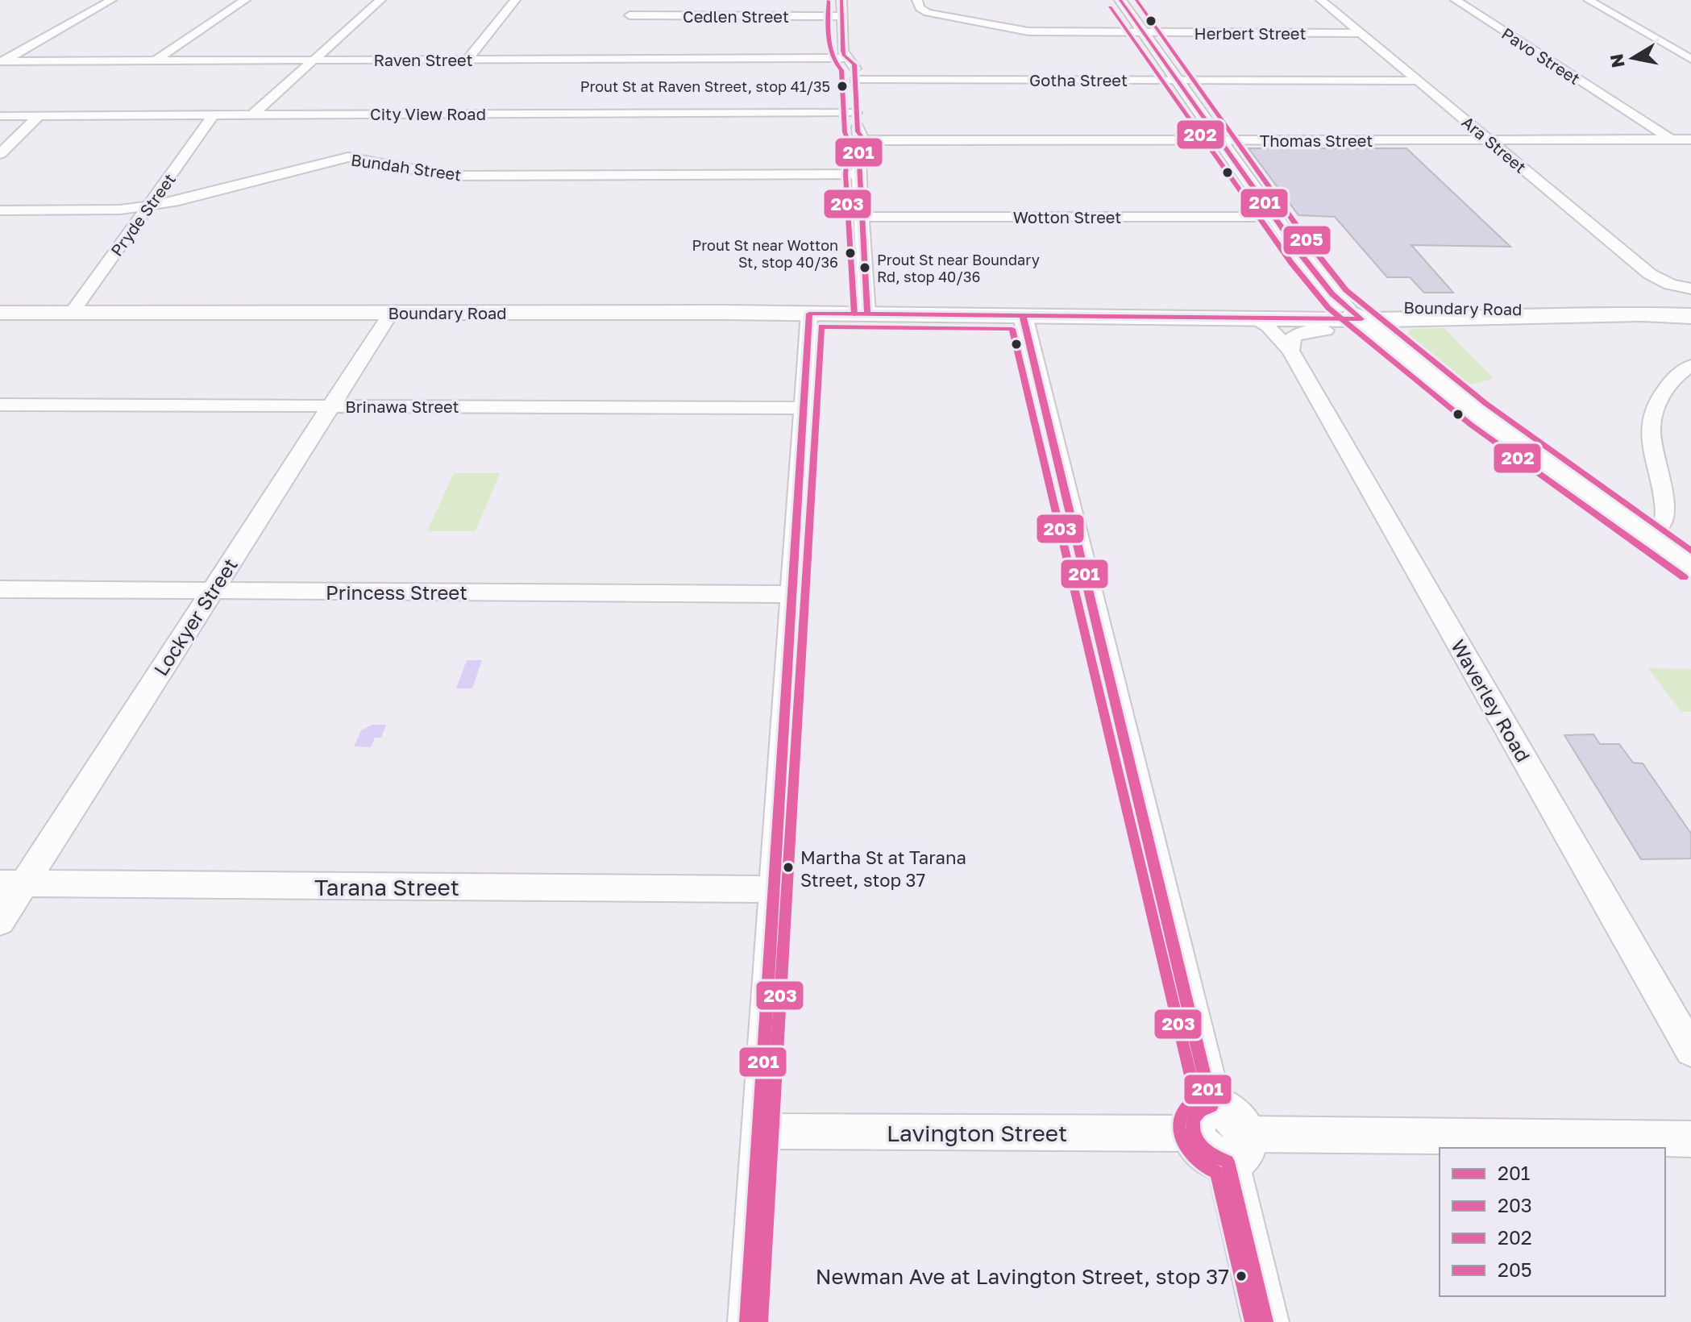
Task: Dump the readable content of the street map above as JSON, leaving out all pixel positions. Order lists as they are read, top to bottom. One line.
{"streets":{"main road":["Boundary Road"],"street":["Cedlen Street","Herbert Street","Pavo Street","Raven Street","Gotha Street","City View Road","Thomas Street","Ara Street","Bundah Street","Pryde Street","Wotton Street","Brinawa Street","Princess Street","Lockyer Street","Waverley Road","Tarana Street","Lavington Street"]},"crossings":[["Herbert Street","Ara Street"],["Pavo Street","Thomas Street"],["Gotha Street","Ara Street"],["City View Road","Pryde Street"],["Thomas Street","Ara Street"],["Bundah Street","Pryde Street"],["Pryde Street","Boundary Road"],["Boundary Road","Lockyer Street"],["Boundary Road","Waverley Road"],["Brinawa Street","Lockyer Street"],["Princess Street","Lockyer Street"],["Lockyer Street","Tarana Street"]],"places":["Prout St at Raven Street, stop 41/35","Prout St near Wotton St, stop 40/36","Prout St near Boundary Rd, stop 40/36","Martha St at Tarana Street, stop 37","Newman Ave at Lavington Street, stop 37"],"lines":["transit line 201","transit line 205","transit line 203","transit line 202"],"legend":["201","203","202","205"],"north":"left"}
